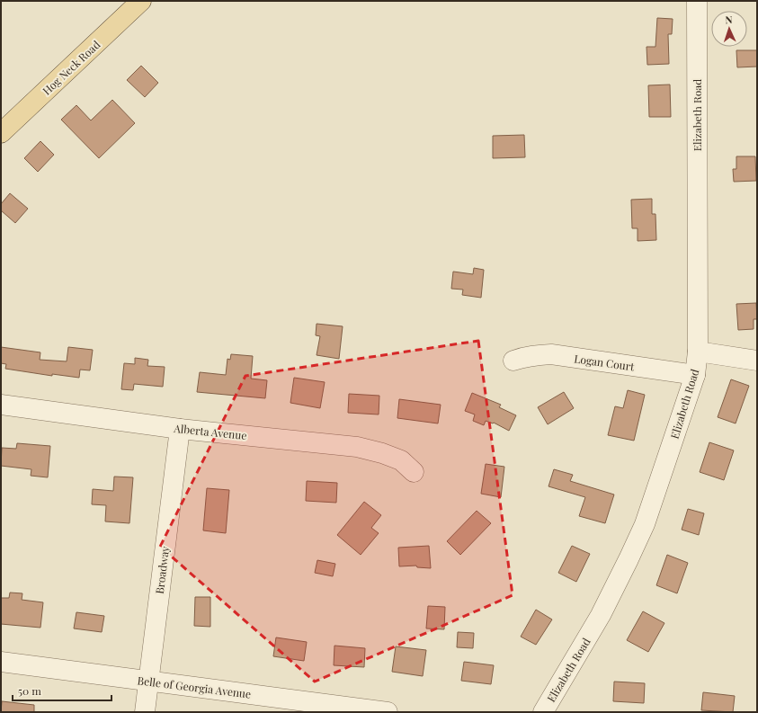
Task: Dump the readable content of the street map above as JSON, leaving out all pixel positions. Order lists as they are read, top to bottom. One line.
{"streets":{"main road":["Hog Neck Road"],"street":["Elizabeth Road","Logan Court","Alberta Avenue","Broadway","Belle of Georgia Avenue"]},"crossings":[["Elizabeth Road","Logan Court"],["Alberta Avenue","Broadway"],["Broadway","Belle of Georgia Avenue"]],"scale_bar":"50 m","north":"top"}
